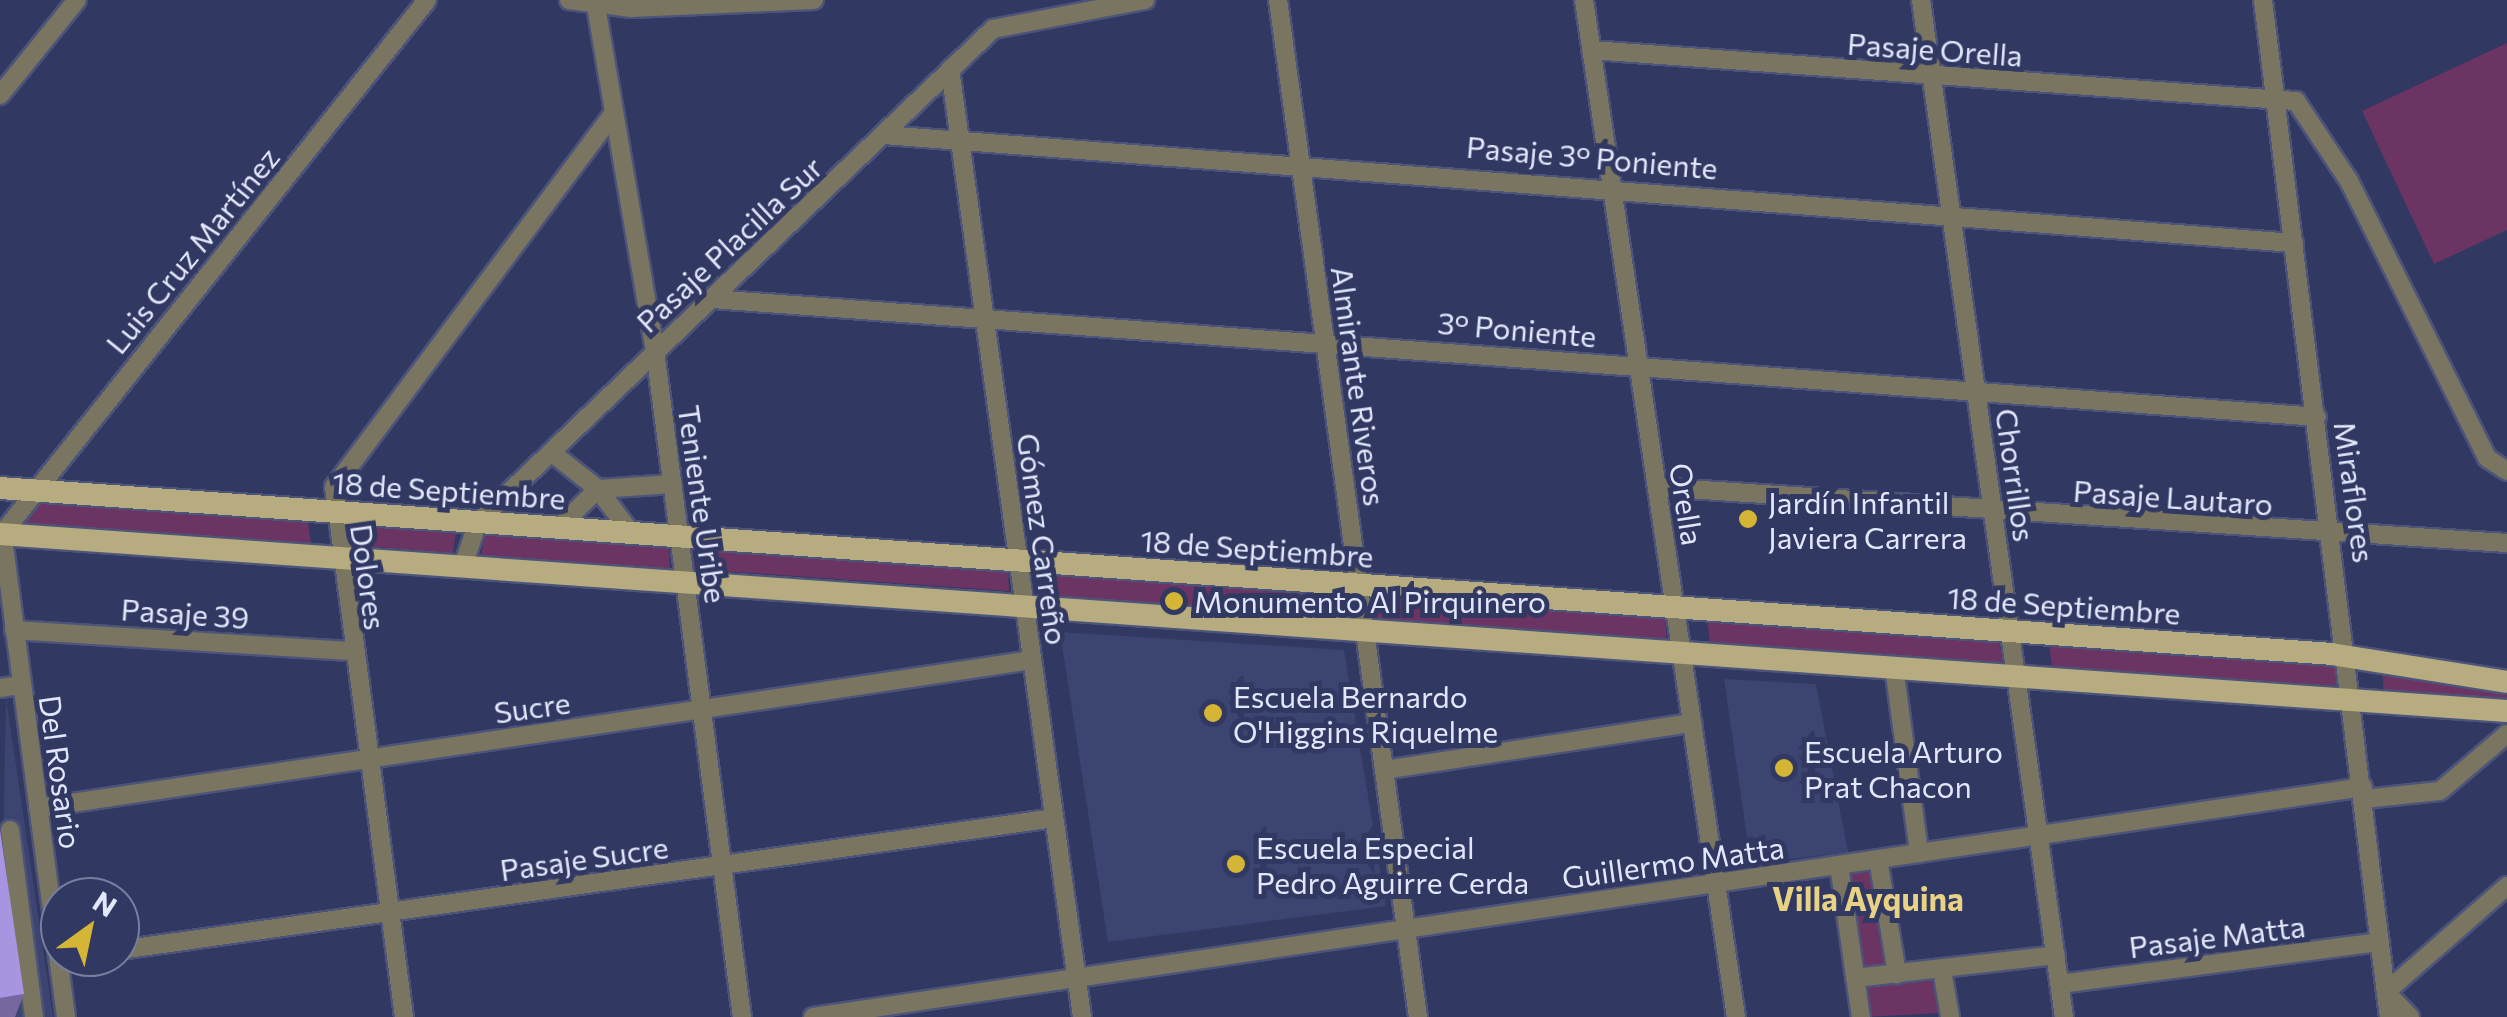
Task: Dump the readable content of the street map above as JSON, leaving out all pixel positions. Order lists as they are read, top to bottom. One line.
{"streets":{"main road":["18 de Septiembre"],"street":["Pasaje Orella","Pasaje 3° Poniente","Pasaje Placilla Sur","Luis Cruz Martínez","3° Poniente","Almirante Riveros","Chorrillos","Miraflores","Pasaje Lautaro","Teniente Uribe","Orella","Gómez Carreño","Dolores","Pasaje 39","Sucre","Del Rosario","Pasaje Sucre","Guillermo Matta","Pasaje Matta"]},"crossings":[["Pasaje Orella","Chorrillos"],["Pasaje Orella","Miraflores"],["Pasaje Orella","Orella"],["Pasaje 3° Poniente","Pasaje Placilla Sur"],["Pasaje 3° Poniente","Almirante Riveros"],["Pasaje 3° Poniente","Chorrillos"],["Pasaje 3° Poniente","Miraflores"],["Pasaje 3° Poniente","Orella"],["Pasaje 3° Poniente","Gómez Carreño"],["Pasaje Placilla Sur","3° Poniente"],["Pasaje Placilla Sur","18 de Septiembre"],["Pasaje Placilla Sur","Teniente Uribe"],["Pasaje Placilla Sur","Gómez Carreño"],["Luis Cruz Martínez","18 de Septiembre"],["Luis Cruz Martínez","Del Rosario"],["3° Poniente","Almirante Riveros"],["3° Poniente","Chorrillos"],["3° Poniente","Miraflores"],["3° Poniente","Orella"],["3° Poniente","Gómez Carreño"],["Almirante Riveros","18 de Septiembre"],["Almirante Riveros","Guillermo Matta"],["Chorrillos","18 de Septiembre"],["Chorrillos","Pasaje Lautaro"],["Chorrillos","Guillermo Matta"],["Chorrillos","Pasaje Matta"],["18 de Septiembre","Miraflores"],["18 de Septiembre","Teniente Uribe"],["18 de Septiembre","Orella"],["18 de Septiembre","Gómez Carreño"],["18 de Septiembre","Dolores"],["Miraflores","Pasaje Lautaro"],["Miraflores","Guillermo Matta"],["Miraflores","Pasaje Matta"],["Pasaje Lautaro","Orella"],["Teniente Uribe","Dolores"],["Teniente Uribe","Sucre"],["Teniente Uribe","Pasaje Sucre"],["Orella","Guillermo Matta"],["Gómez Carreño","Sucre"],["Gómez Carreño","Pasaje Sucre"],["Gómez Carreño","Guillermo Matta"],["Dolores","Pasaje 39"],["Dolores","Sucre"],["Dolores","Pasaje Sucre"],["Pasaje 39","Del Rosario"],["Sucre","Del Rosario"]],"districts":["Villa Ayquina"],"places":["Jardín Infantil Javiera Carrera","Monumento Al Pirquinero","Escuela Bernardo O'Higgins Riquelme","Escuela Arturo Prat Chacon","Escuela Especial Pedro Aguirre Cerda"],"north":"top right"}
